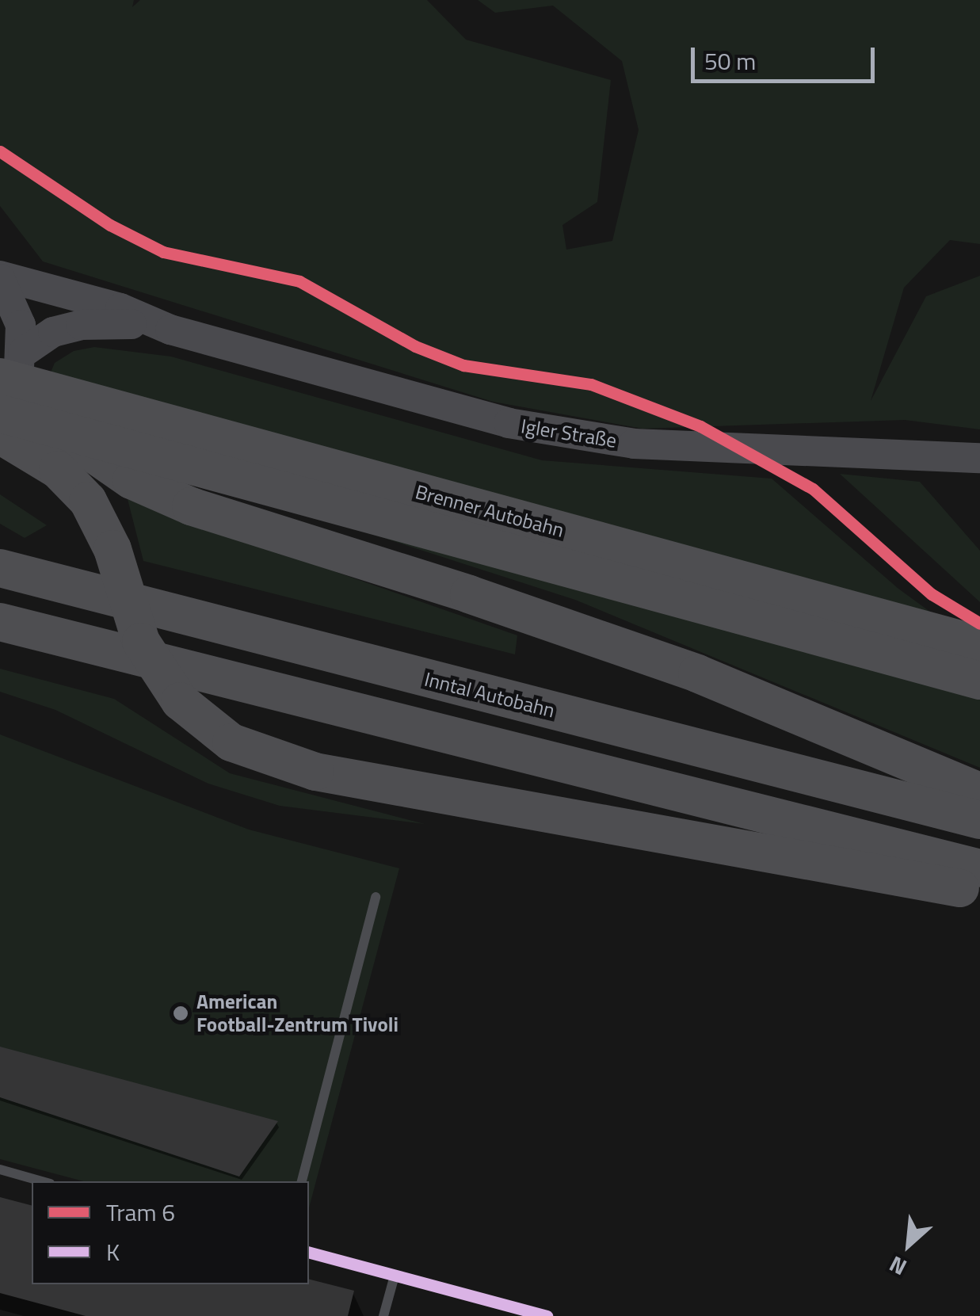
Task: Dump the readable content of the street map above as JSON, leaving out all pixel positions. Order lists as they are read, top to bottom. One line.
{"streets":{"highway":["Brenner Autobahn","Inntal Autobahn"],"main road":["Igler Straße"]},"crossings":[["Igler Straße","Brenner Autobahn"]],"places":["American Football-Zentrum Tivoli"],"lines":["tram line 6","transit line K"],"legend":["Tram 6","K"],"scale_bar":"50 m","north":"bottom left"}
